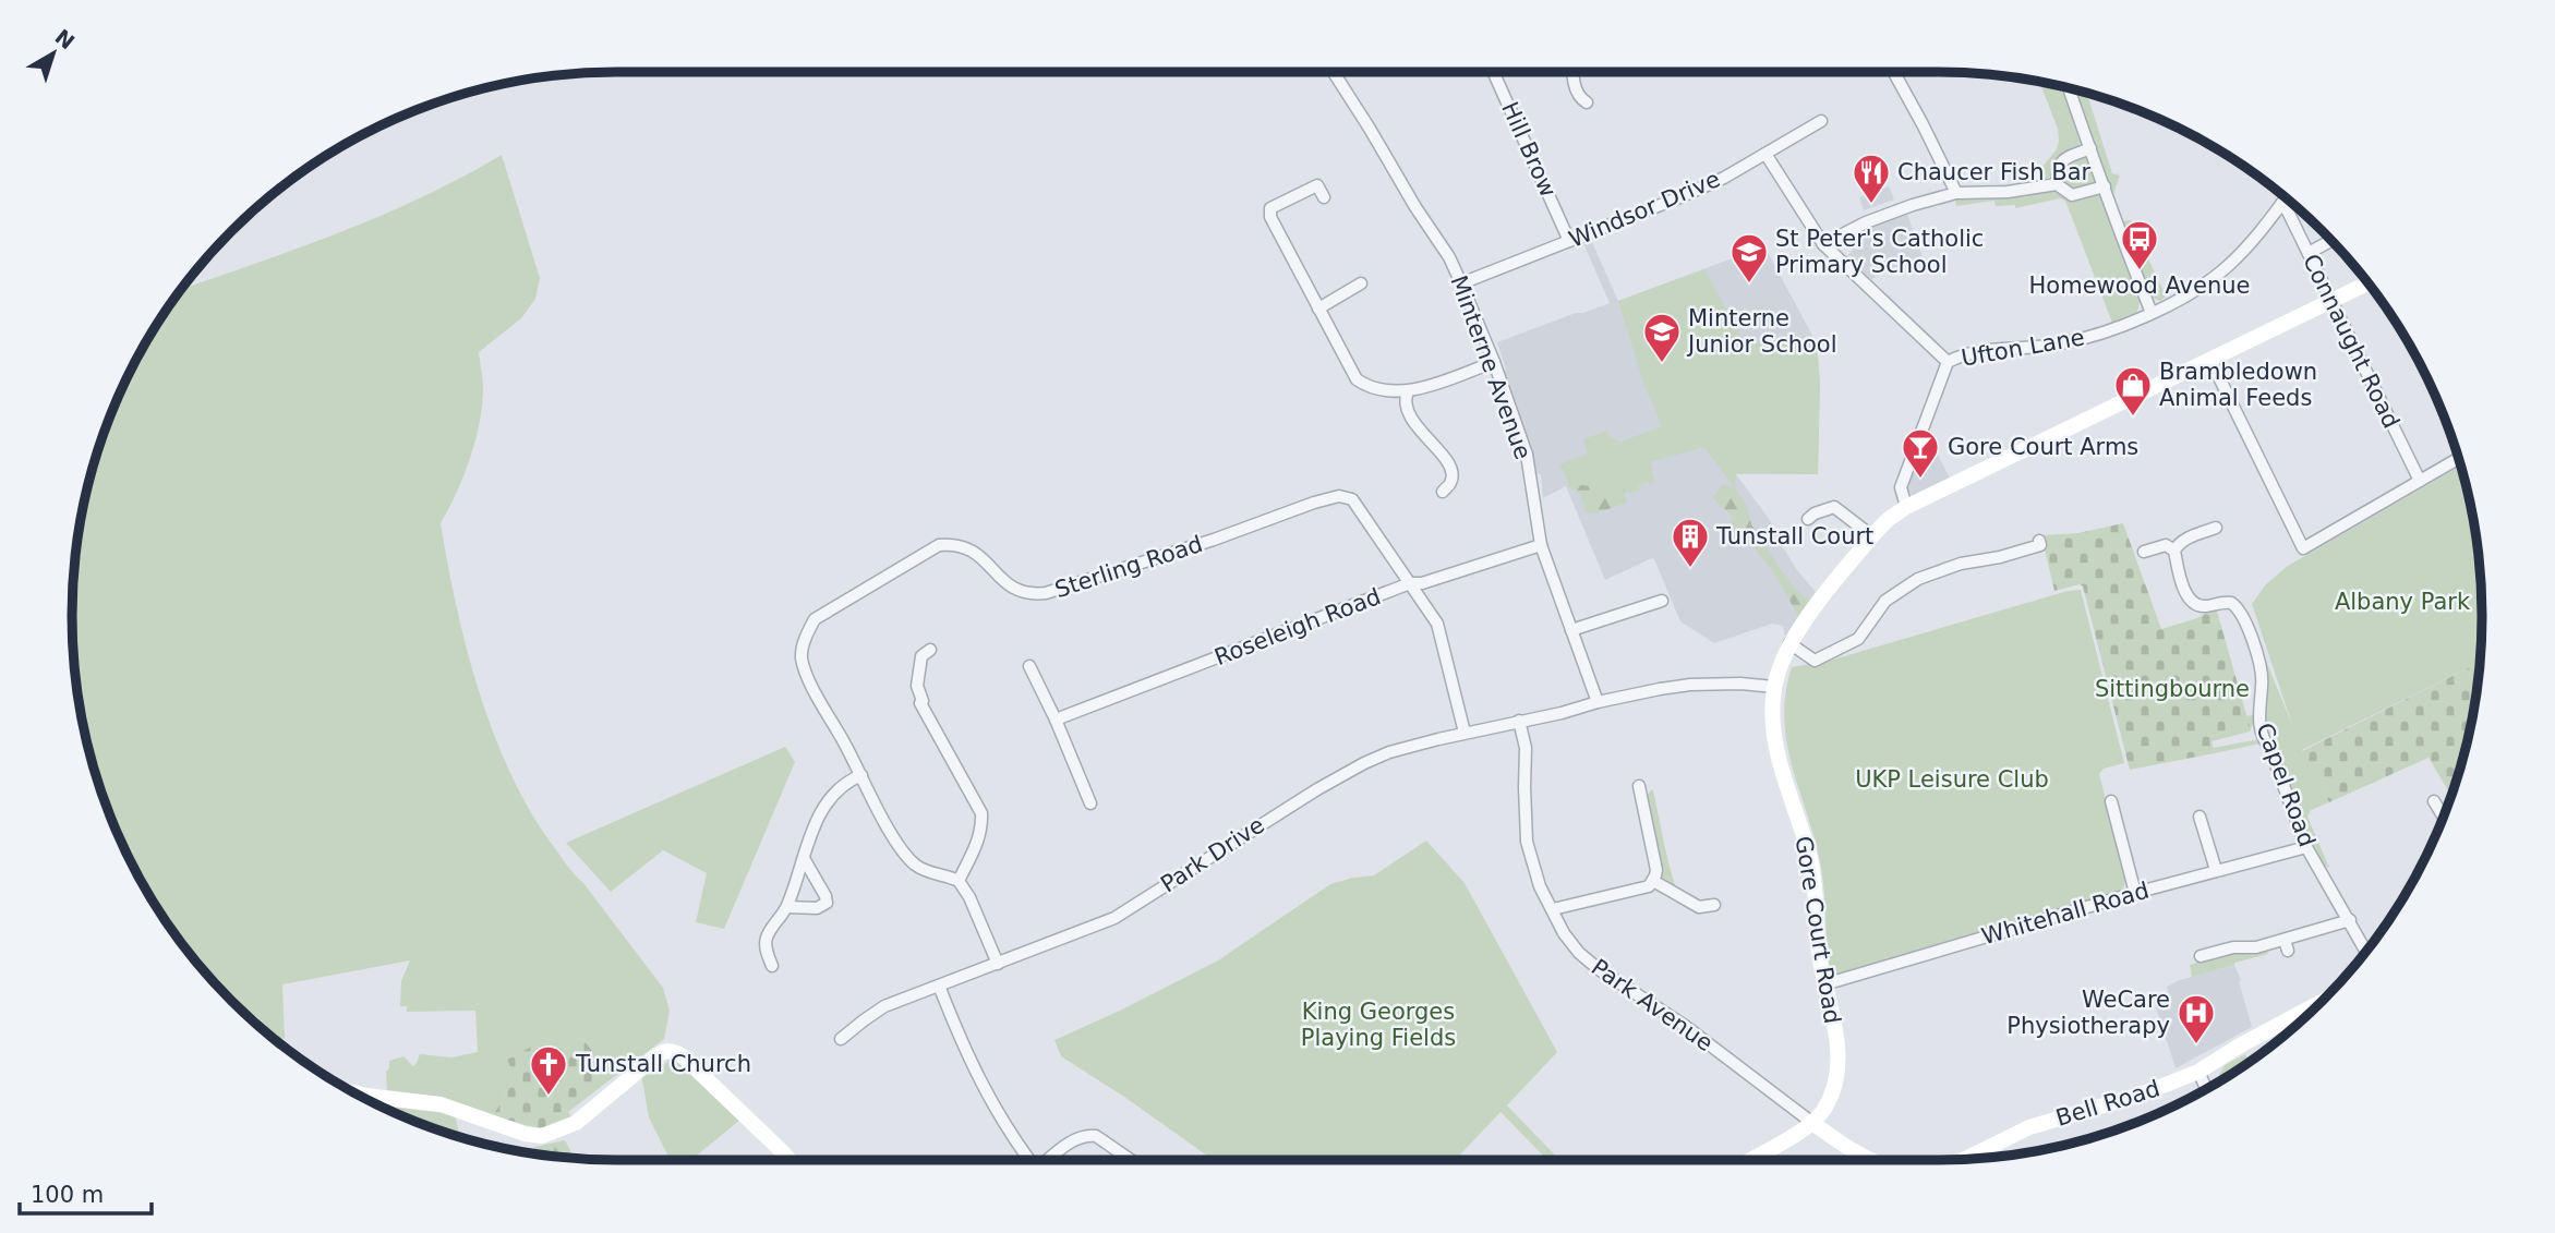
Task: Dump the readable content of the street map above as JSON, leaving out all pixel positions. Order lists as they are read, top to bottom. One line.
{"streets":{"street":["Hill Brow","Windsor Drive","Connaught Road","Ufton Lane","Minterne Avenue","Sterling Road","Roseleigh Road","Capel Road","Park Drive","Whitehall Road","Gore Court Road","Park Avenue","Bell Road"]},"crossings":[["Hill Brow","Windsor Drive"],["Windsor Drive","Minterne Avenue"],["Connaught Road","Ufton Lane"],["Minterne Avenue","Roseleigh Road"],["Minterne Avenue","Park Drive"],["Sterling Road","Roseleigh Road"],["Sterling Road","Park Drive"],["Capel Road","Whitehall Road"],["Park Drive","Gore Court Road"],["Park Drive","Park Avenue"],["Whitehall Road","Gore Court Road"],["Gore Court Road","Park Avenue"]],"parks":["Albany Park","Sittingbourne","UKP Leisure Club","King Georges Playing Fields"],"places":{"restaurant":["Chaucer Fish Bar"],"bus stop":["Homewood Avenue"],"school or university":["St Peter's Catholic Primary School","Minterne Junior School"],"shop":["Brambledown Animal Feeds"],"bar":["Gore Court Arms"],"building":["Tunstall Court"],"hospital":["WeCare Physiotherapy"],"church":["Tunstall Church"]},"scale_bar":"100 m","north":"top right"}
